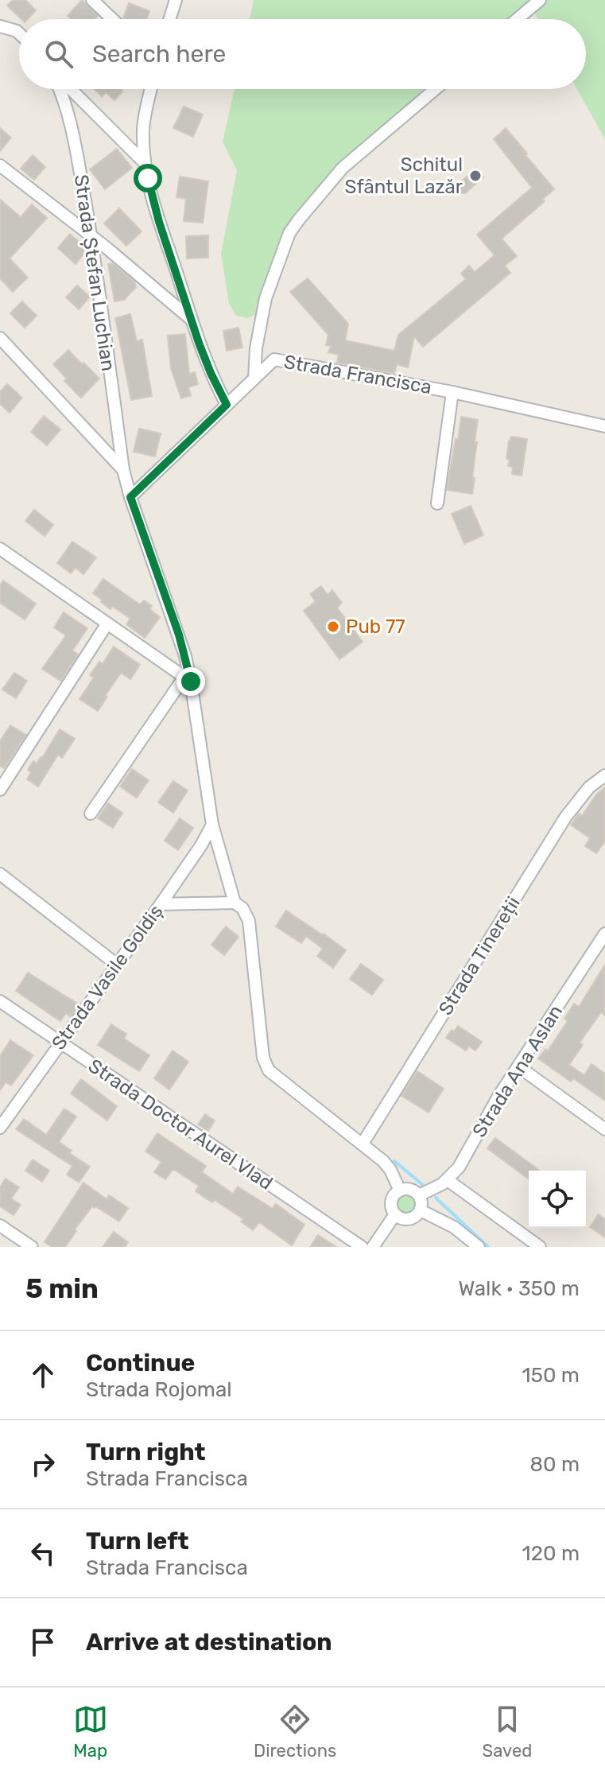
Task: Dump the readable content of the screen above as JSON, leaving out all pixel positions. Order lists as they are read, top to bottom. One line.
{"streets":{"street":["Strada Ștefan Luchian","Strada Francisca","Strada Tinereții","Strada Vasile Goldiș","Strada Ana Aslan","Strada Doctor Aurel Vlad"]},"crossings":[["Strada Vasile Goldiș","Strada Doctor Aurel Vlad"]],"places":["Schitul Sfântul Lazăr","Pub 77"],"page":{"search":"Search here","heading":["5 min","Walk · 350 m"],"list":[["Continue","Strada Rojomal","150 m"],["Turn right","Strada Francisca","80 m"],["Turn left","Strada Francisca","120 m"],"Arrive at destination"],"nav":["Map","Directions","Saved"]}}
